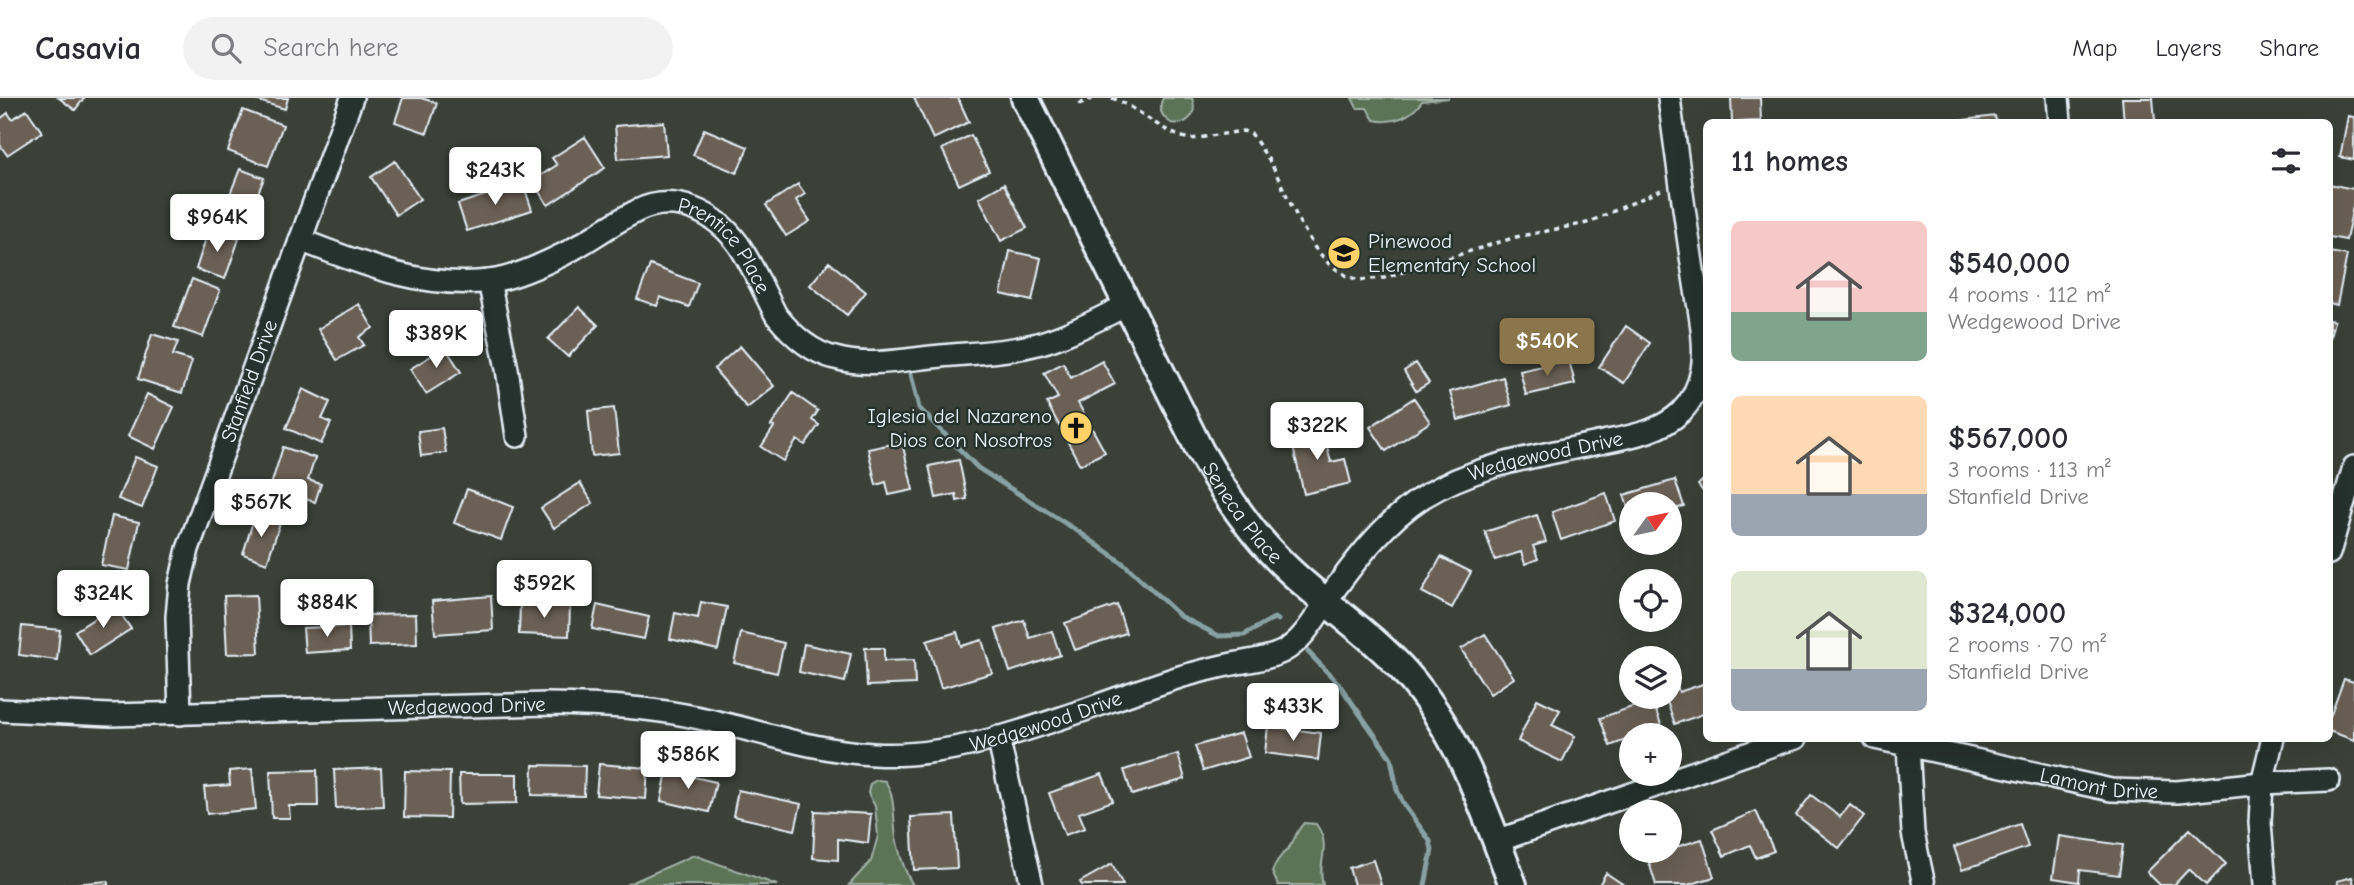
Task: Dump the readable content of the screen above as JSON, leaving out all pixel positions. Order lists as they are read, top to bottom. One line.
{"streets":{"street":["Prentice Place","Stanfield Drive","Wedgewood Drive","Seneca Place","Lamont Drive"]},"crossings":[["Prentice Place","Stanfield Drive"],["Prentice Place","Seneca Place"],["Stanfield Drive","Wedgewood Drive"],["Wedgewood Drive","Seneca Place"]],"places":{"school or university":["Pinewood Elementary School"],"church":["Iglesia del Nazareno Dios con Nosotros"]},"north":"top right","page":{"header":"Casavia","search":"Search here","nav":["Map","Layers","Share"],"heading":"11 homes","price":["$243K","$964K","$389K","$540K","$322K","$567K","$592K","$324K","$884K","$433K","$586K"],"list":[{"name":"$540,000","note":"4 rooms · 112 m² · Wedgewood Drive"},{"name":"$567,000","note":"3 rooms · 113 m² · Stanfield Drive"},{"name":"$324,000","note":"2 rooms · 70 m² · Stanfield Drive"}],"map_buttons":["+","−"]}}
